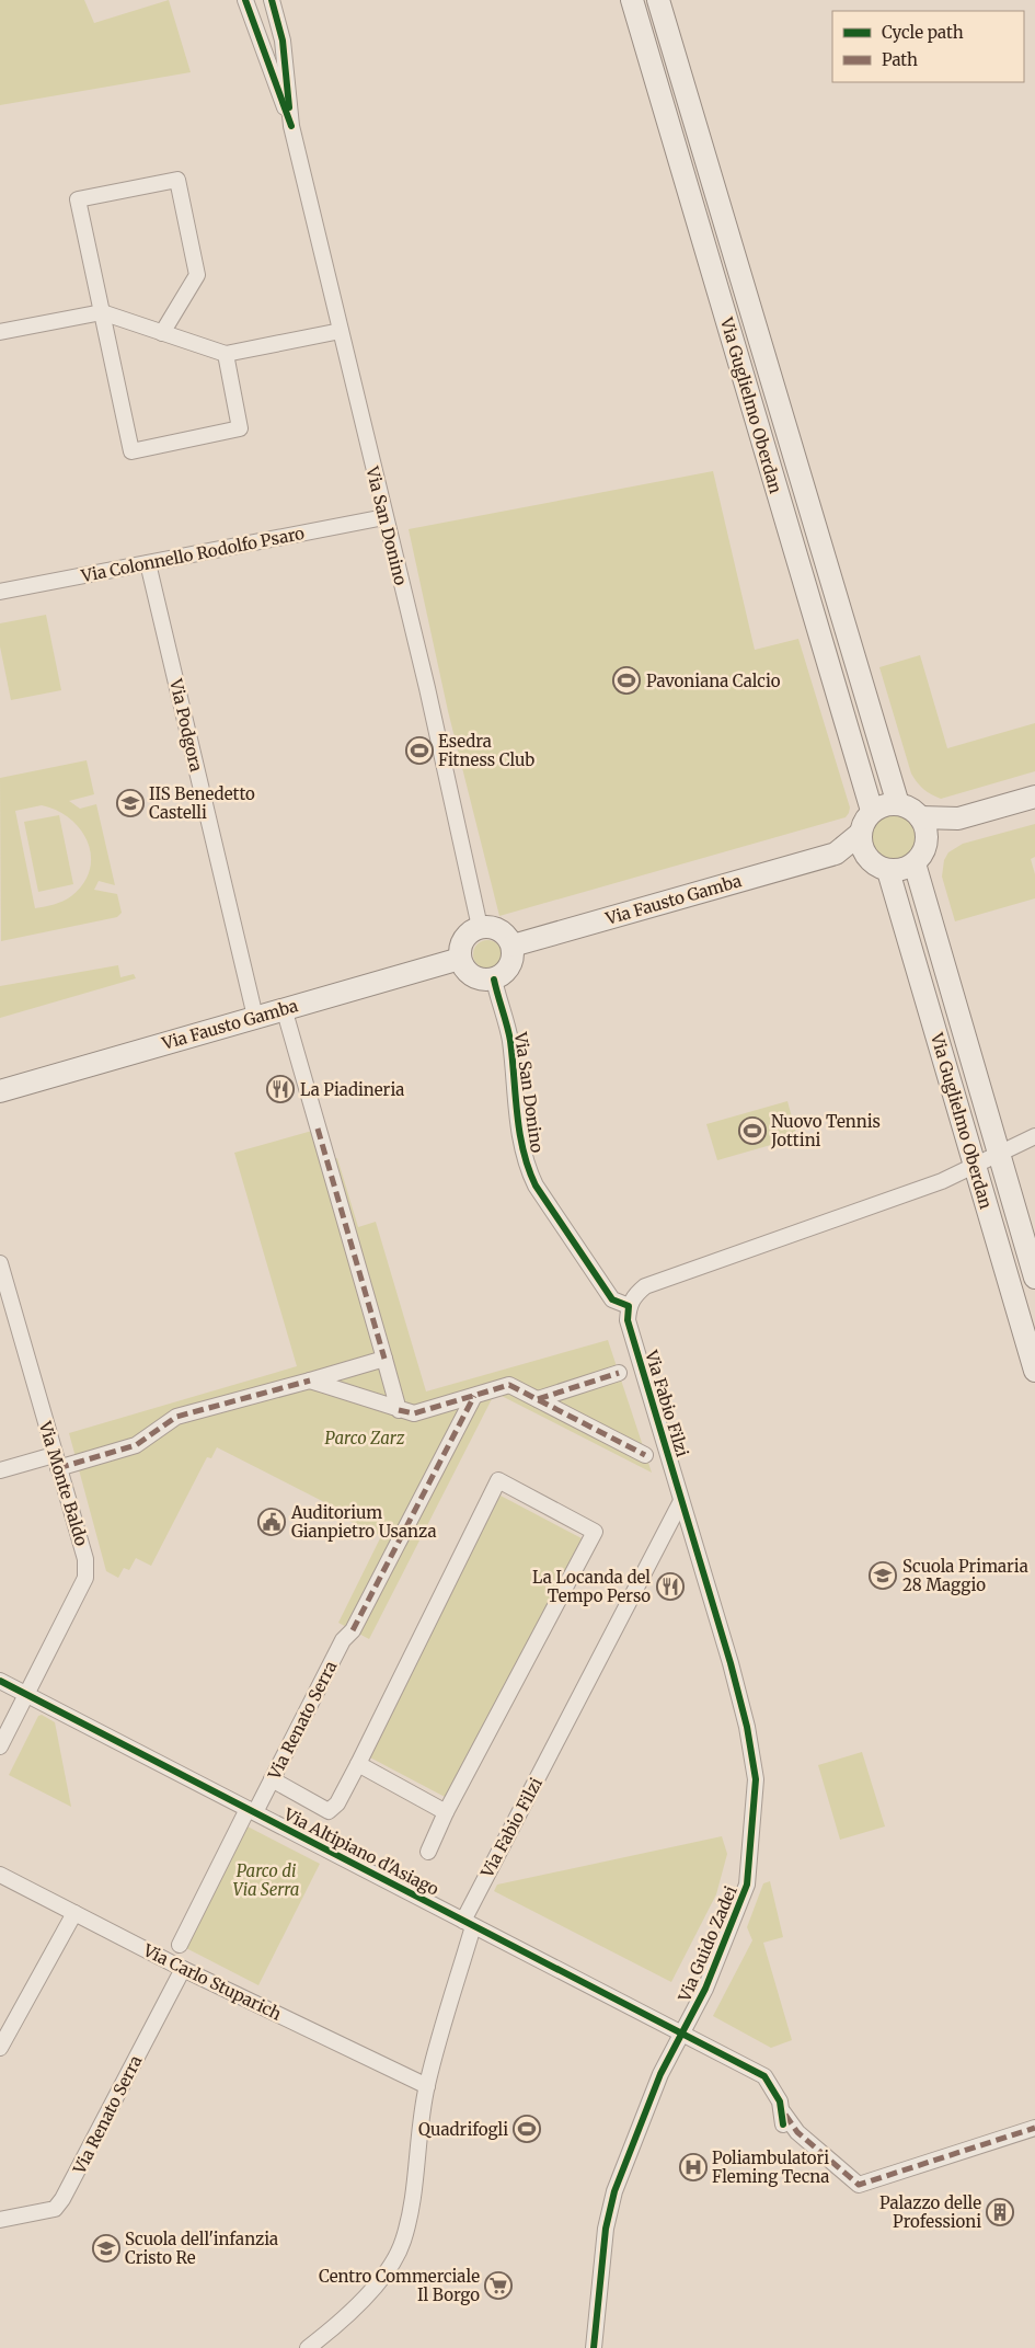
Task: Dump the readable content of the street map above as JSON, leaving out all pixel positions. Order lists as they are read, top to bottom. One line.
{"streets":{"main road":["Via Guglielmo Oberdan","Via Fausto Gamba"],"street":["Via San Donino","Via Colonnello Rodolfo Psaro","Via Podgora","Via Fabio Filzi","Via Monte Baldo","Via Renato Serra","Via Altipiano d'Asiago","Via Guido Zadei","Via Carlo Stuparich"]},"crossings":[["Via Guglielmo Oberdan","Via Fausto Gamba"],["Via San Donino","Via Colonnello Rodolfo Psaro"],["Via San Donino","Via Fausto Gamba"],["Via San Donino","Via Fabio Filzi"],["Via Colonnello Rodolfo Psaro","Via Podgora"],["Via Podgora","Via Fausto Gamba"],["Via Fabio Filzi","Via Altipiano d'Asiago"],["Via Fabio Filzi","Via Guido Zadei"],["Via Fabio Filzi","Via Carlo Stuparich"],["Via Monte Baldo","Via Altipiano d'Asiago"],["Via Renato Serra","Via Altipiano d'Asiago"],["Via Renato Serra","Via Carlo Stuparich"],["Via Altipiano d'Asiago","Via Guido Zadei"]],"parks":["Parco Zarz","Parco di Via Serra"],"places":{"sports":["Pavoniana Calcio","Esedra Fitness Club","Nuovo Tennis Jottini","Quadrifogli"],"school or university":["IIS Benedetto Castelli","Scuola Primaria 28 Maggio","Scuola dell'infanzia Cristo Re"],"restaurant":["La Piadineria","La Locanda del Tempo Perso"],"public building":["Auditorium Gianpietro Usanza"],"hospital":["Poliambulatori Fleming Tecna"],"building":["Palazzo delle Professioni"],"supermarket":["Centro Commerciale Il Borgo"]},"legend":["Cycle path","Path"]}
